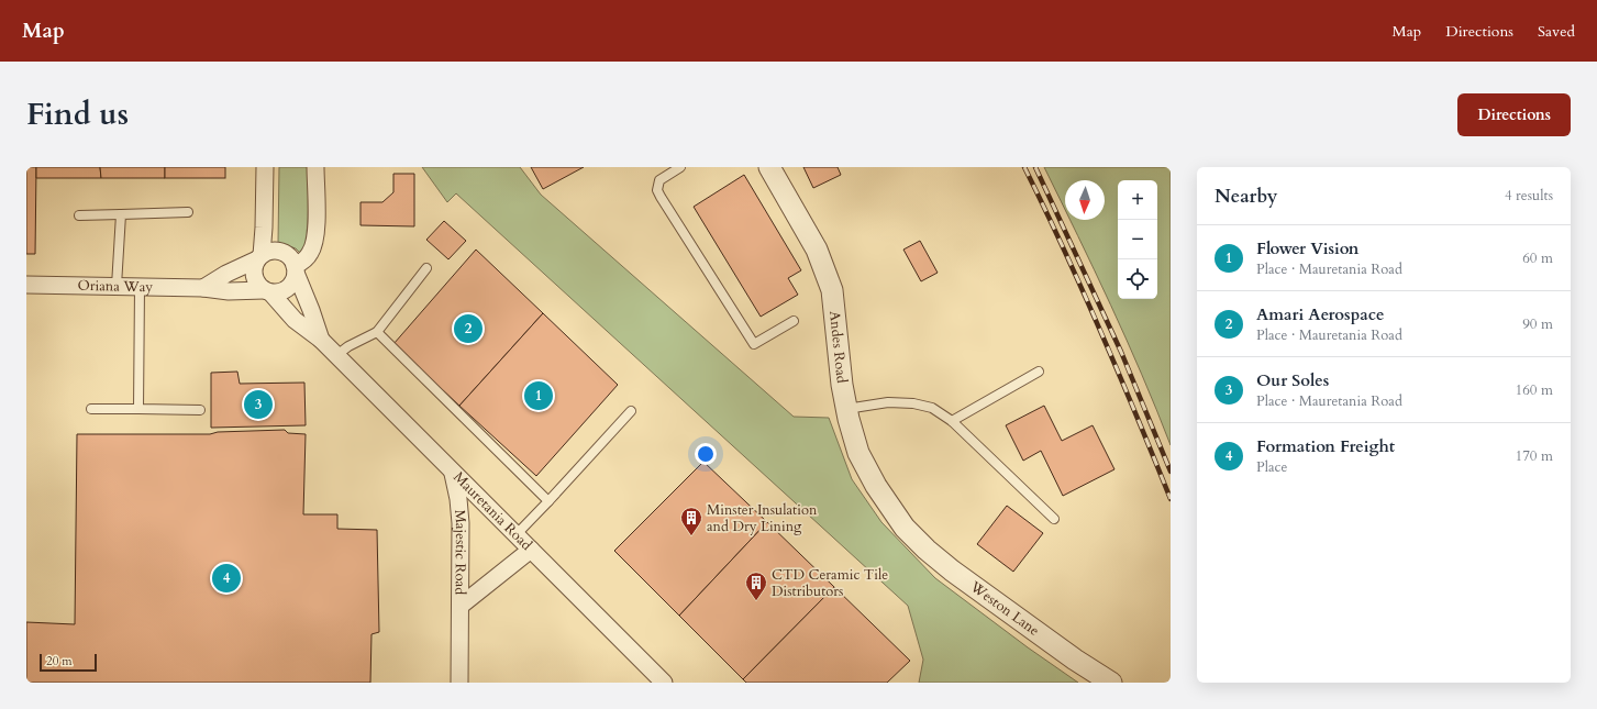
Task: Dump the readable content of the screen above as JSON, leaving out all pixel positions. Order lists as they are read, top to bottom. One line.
{"streets":{"street":["Oriana Way","Andes Road","Mauretania Road","Majestic Road","Weston Lane"]},"crossings":[["Oriana Way","Mauretania Road"],["Andes Road","Weston Lane"],["Mauretania Road","Majestic Road"]],"places":{"building":["Minster Insulation and Dry Lining","CTD Ceramic Tile Distributors"]},"scale_bar":"20 m","north":"bottom","page":{"header":"Map","nav":["Map","Directions","Saved"],"title":"Find us","buttons":"Directions","heading":["Nearby","4 results"],"map_buttons":["+","−"],"list":[{"mark":"1","name":"Flower Vision","note":"Place · Mauretania Road","value":"60 m"},{"mark":"2","name":"Amari Aerospace","note":"Place · Mauretania Road","value":"90 m"},{"mark":"3","name":"Our Soles","note":"Place · Mauretania Road","value":"160 m"},{"mark":"4","name":"Formation Freight","note":"Place","value":"170 m"}],"pins":["2","1","3","4"],"scale":"20 m"}}
